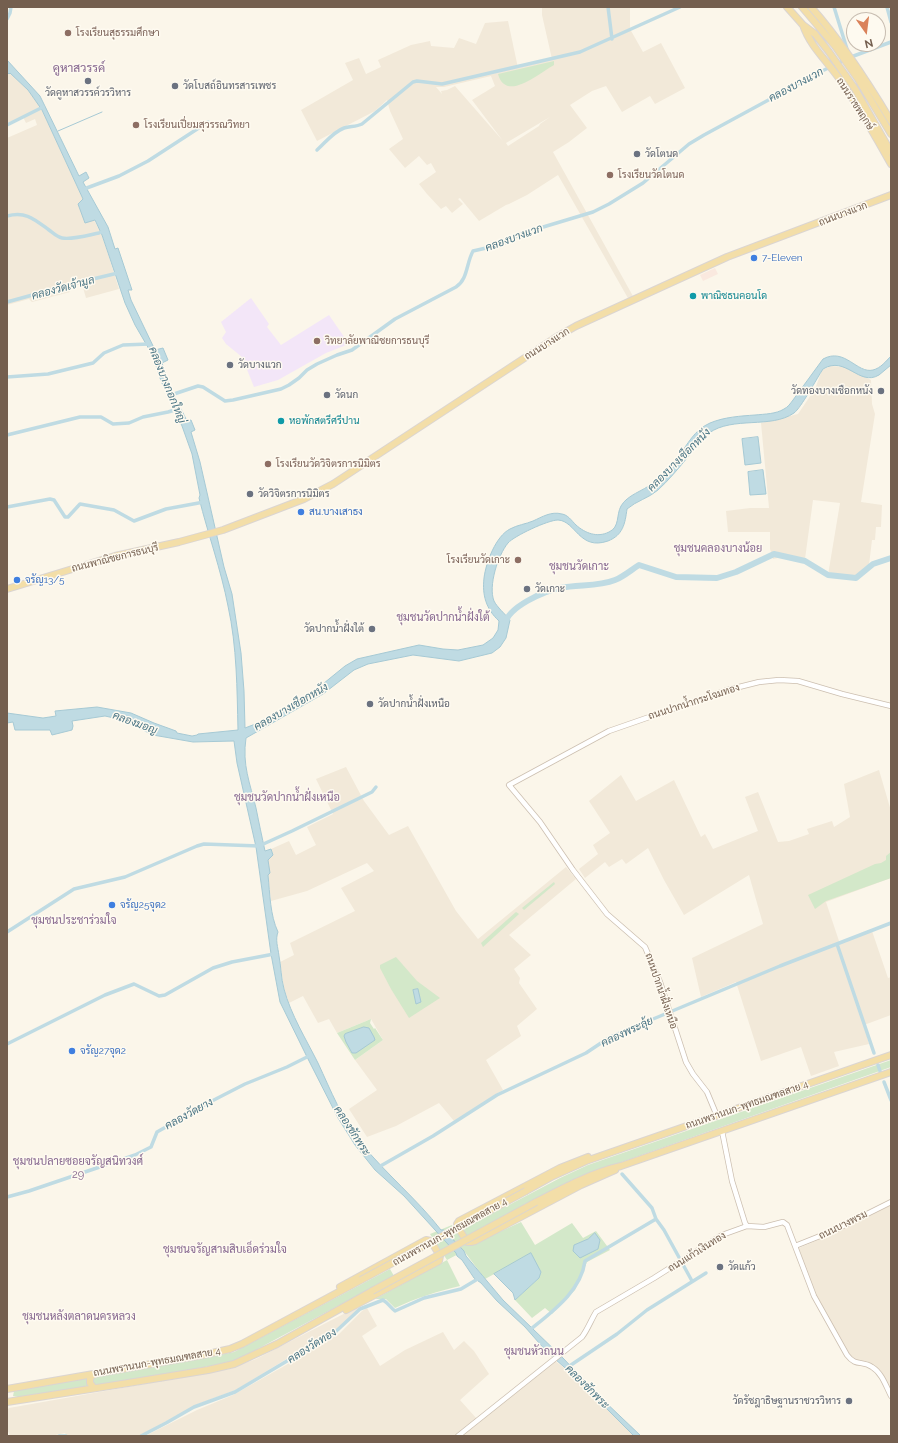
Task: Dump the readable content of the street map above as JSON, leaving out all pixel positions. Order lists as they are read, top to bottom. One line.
{"streets":{"main road":["ถนนราชพฤกษ์","ถนนบางแวก","ถนนพาณิชยการธนบุรี","ถนนพรานนก-พุทธมณฑลสาย 4"],"street":["ถนนปากน้ำกระโจมทอง","ถนนปากน้ำฝั่งเหนือ","ถนนบางพรม","ถนนแก้วเงินทอง"]},"crossings":[["ถนนบางแวก","ถนนพาณิชยการธนบุรี"],["ถนนปากน้ำกระโจมทอง","ถนนปากน้ำฝั่งเหนือ"],["ถนนปากน้ำฝั่งเหนือ","ถนนพรานนก-พุทธมณฑลสาย 4"],["ถนนบางพรม","ถนนแก้วเงินทอง"]],"districts":["คูหาสวรรค์","ชุมชนคลองบางน้อย","ชุมชนวัดเกาะ","ชุมชนวัดปากน้ำฝั่งใต้","ชุมชนวัดปากน้ำฝั่งเหนือ","ชุมชนประชาร่วมใจ","ชุมชนปลายซอยจรัญสนิทวงศ์ 29","ชุมชนจรัญสามสิบเอ็ดร่วมใจ","ชุมชนหลังตลาดนครหลวง","ชุมชนหัวถนน"],"water":["คลองบางแวก","คลองวัดเจ้ามูล","คลองบางกอกใหญ่","คลองบางเชือกหนัง","คลองมอญ","คลองพระลุ้ย","คลองวัดยาง","คลองชักพระ","คลองวัดทอง"],"places":["โรงเรียนสุธรรมศึกษา","วัดคูหาสวรรค์วรวิหาร","วัดโบสถ์อินทรสารเพชร","โรงเรียนเปี่ยมสุวรรณวิทยา","วัดโตนด","โรงเรียนวัดโตนด","7-Eleven","พาณิชธนคอนโด","วิทยาลัยพาณิชยการธนบุรี","วัดบางแวก","วัดทองบางเชือกหนัง","วัดนก","หอพักสตรีศรีปาน","โรงเรียนวัดวิจิตรการนิมิตร","วัดวิจิตรการนิมิตร","สน.บางเสาธง","โรงเรียนวัดเกาะ","จรัญ13/5","วัดเกาะ","วัดปากน้ำฝั่งใต้","วัดปากน้ำฝั่งเหนือ","จรัญ25จุด2","จรัญ27จุด2","วัดแก้ว","วัดรัชฎาธิษฐานราชวรวิหาร"],"north":"bottom"}
